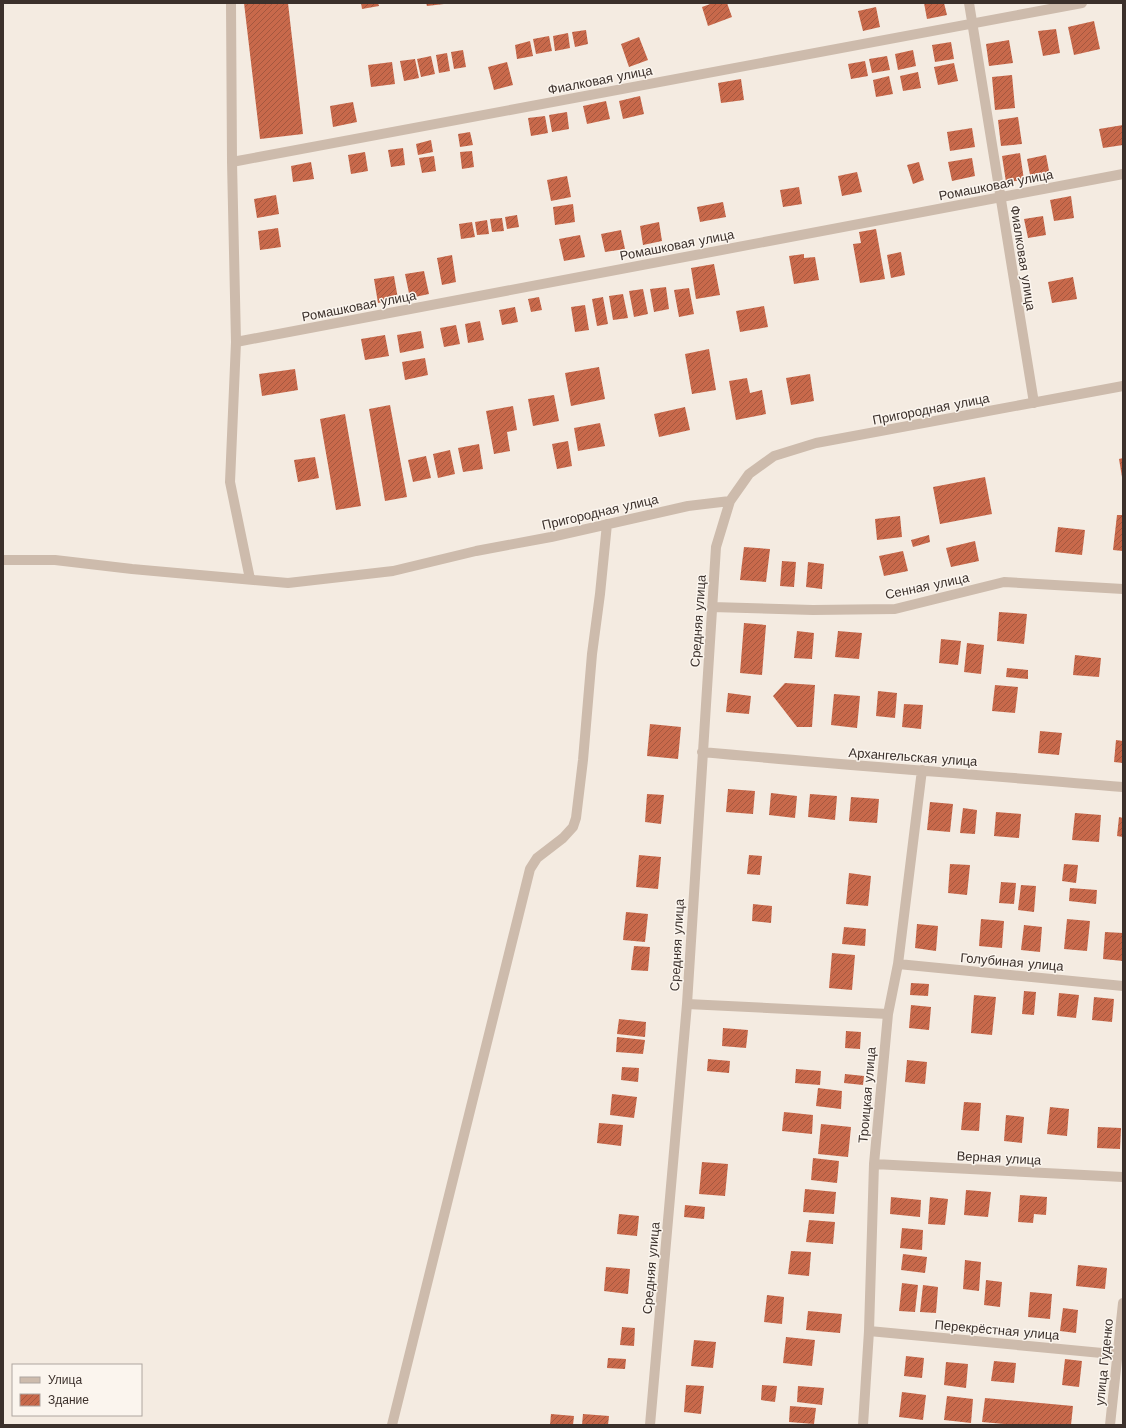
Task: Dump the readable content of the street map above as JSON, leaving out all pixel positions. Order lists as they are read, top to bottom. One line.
{"streets":{"street":["Фиалковая улица","Ромашковая улица","Пригородная улица","Сенная улица","Средняя улица","Архангельская улица","Голубиная улица","Троицкая улица","Верная улица","Перекрёстная улица","улица Гуденко"]},"crossings":[["Фиалковая улица","Ромашковая улица"],["Фиалковая улица","Пригородная улица"],["Пригородная улица","Средняя улица"],["Сенная улица","Средняя улица"],["Средняя улица","Архангельская улица"],["Архангельская улица","Троицкая улица"],["Голубиная улица","Троицкая улица"],["Троицкая улица","Верная улица"],["Троицкая улица","Перекрёстная улица"],["Перекрёстная улица","улица Гуденко"]],"legend":["Улица","Здание"]}
